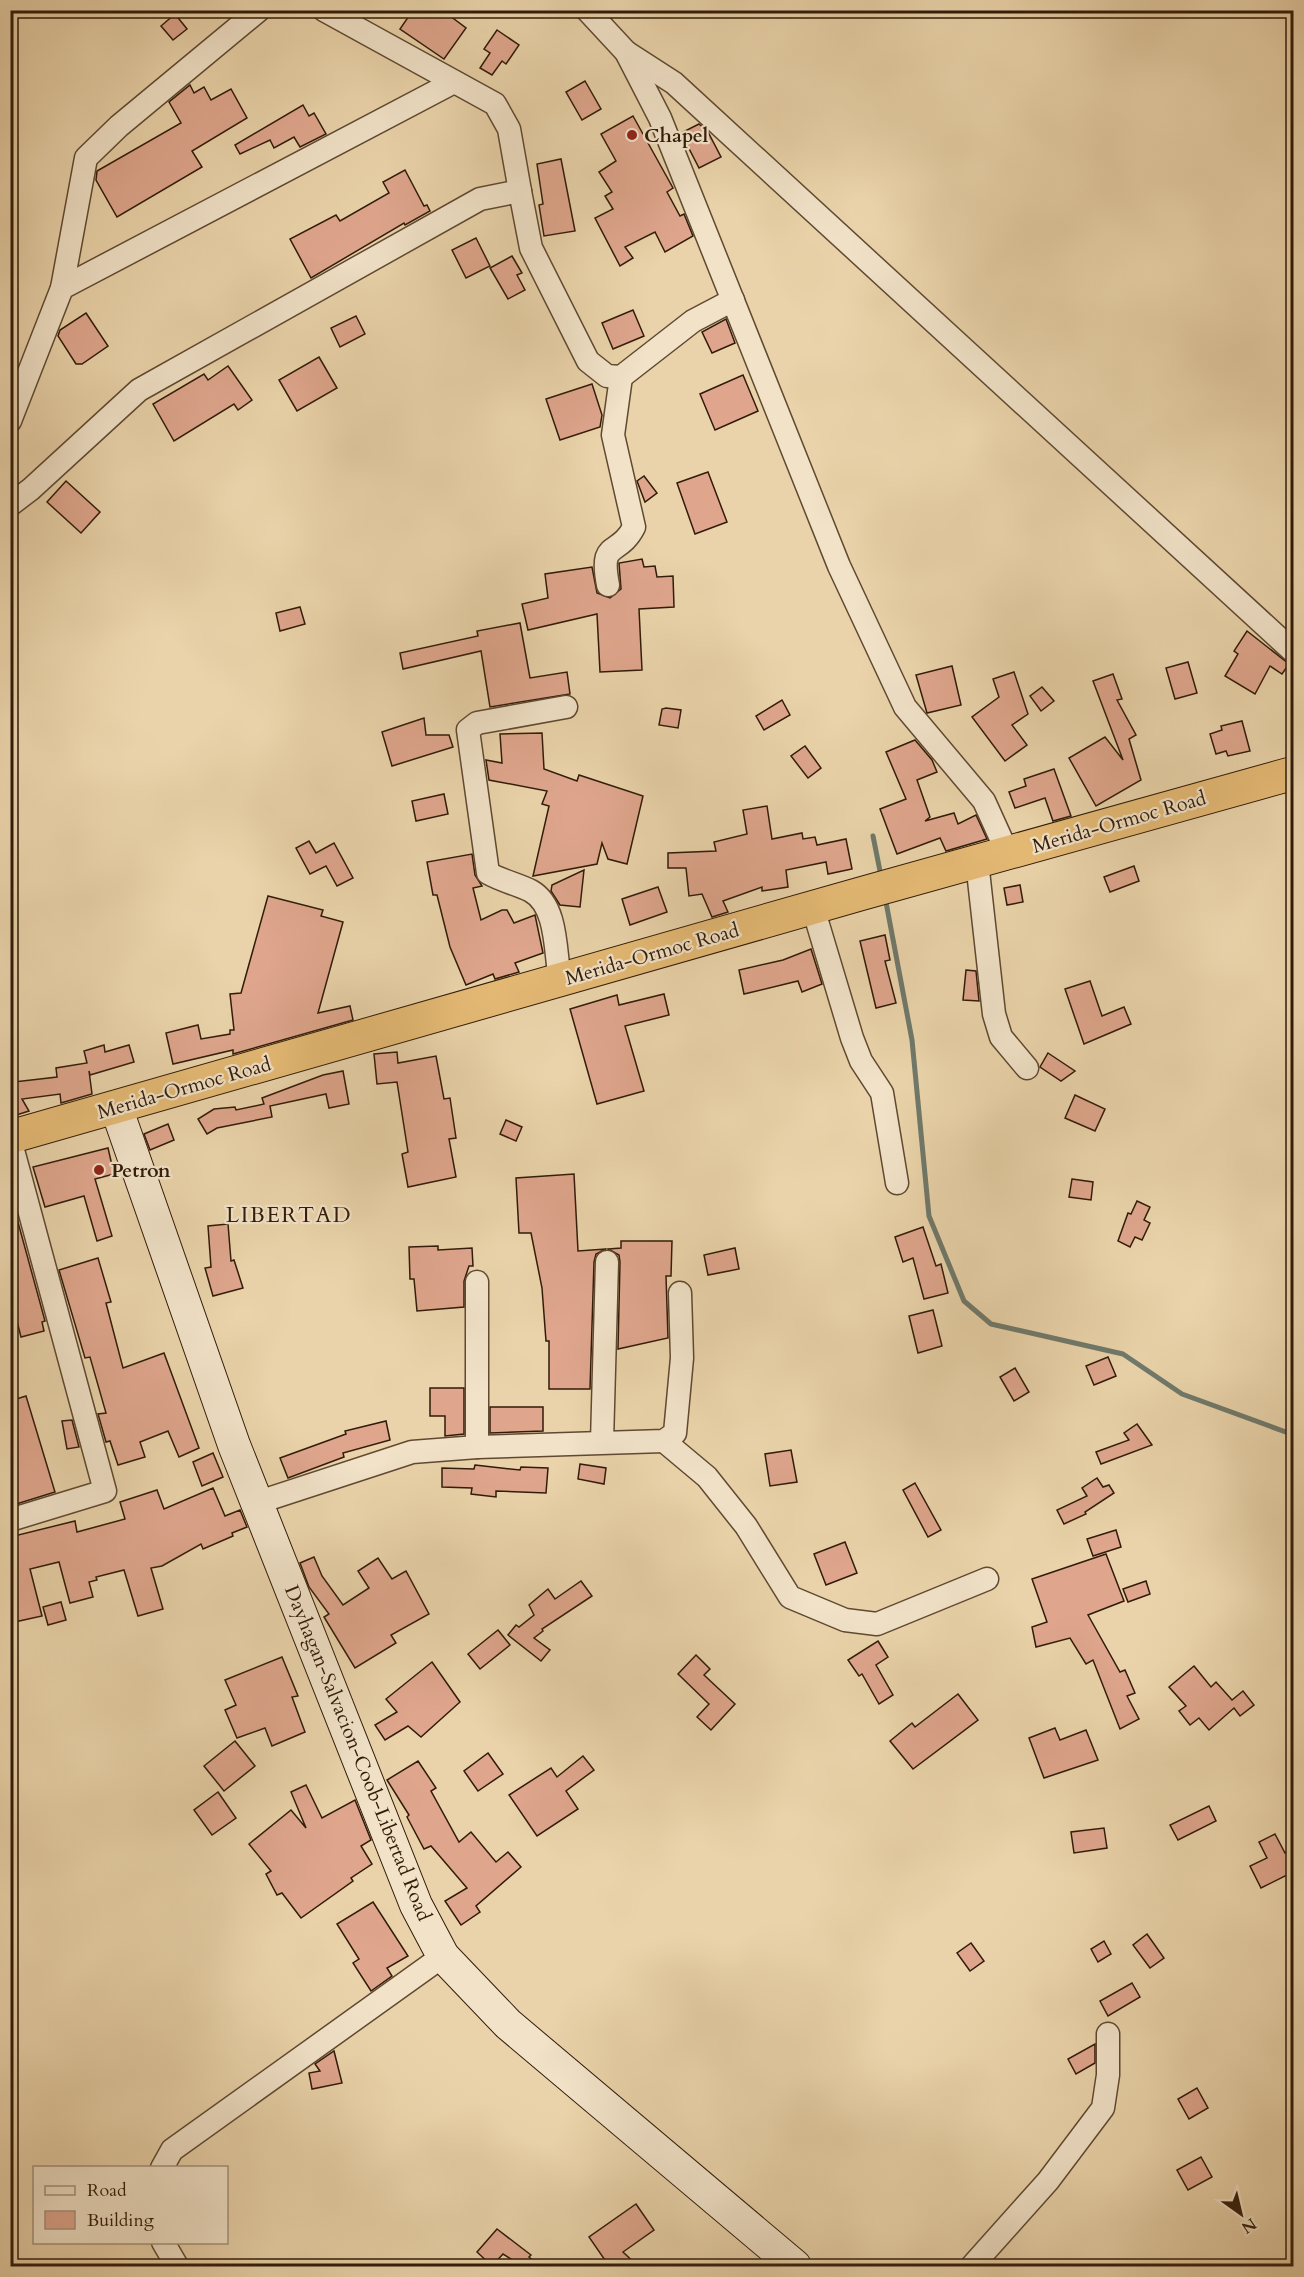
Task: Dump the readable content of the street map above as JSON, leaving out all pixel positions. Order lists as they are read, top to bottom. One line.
{"streets":{"highway":["Merida-Ormoc Road"],"main road":["Dayhagan-Salvacion-Coob-Libertad Road"]},"crossings":[["Merida-Ormoc Road","Dayhagan-Salvacion-Coob-Libertad Road"]],"districts":["LIBERTAD"],"places":["Chapel","Petron"],"legend":["Road","Building"],"north":"bottom right"}
